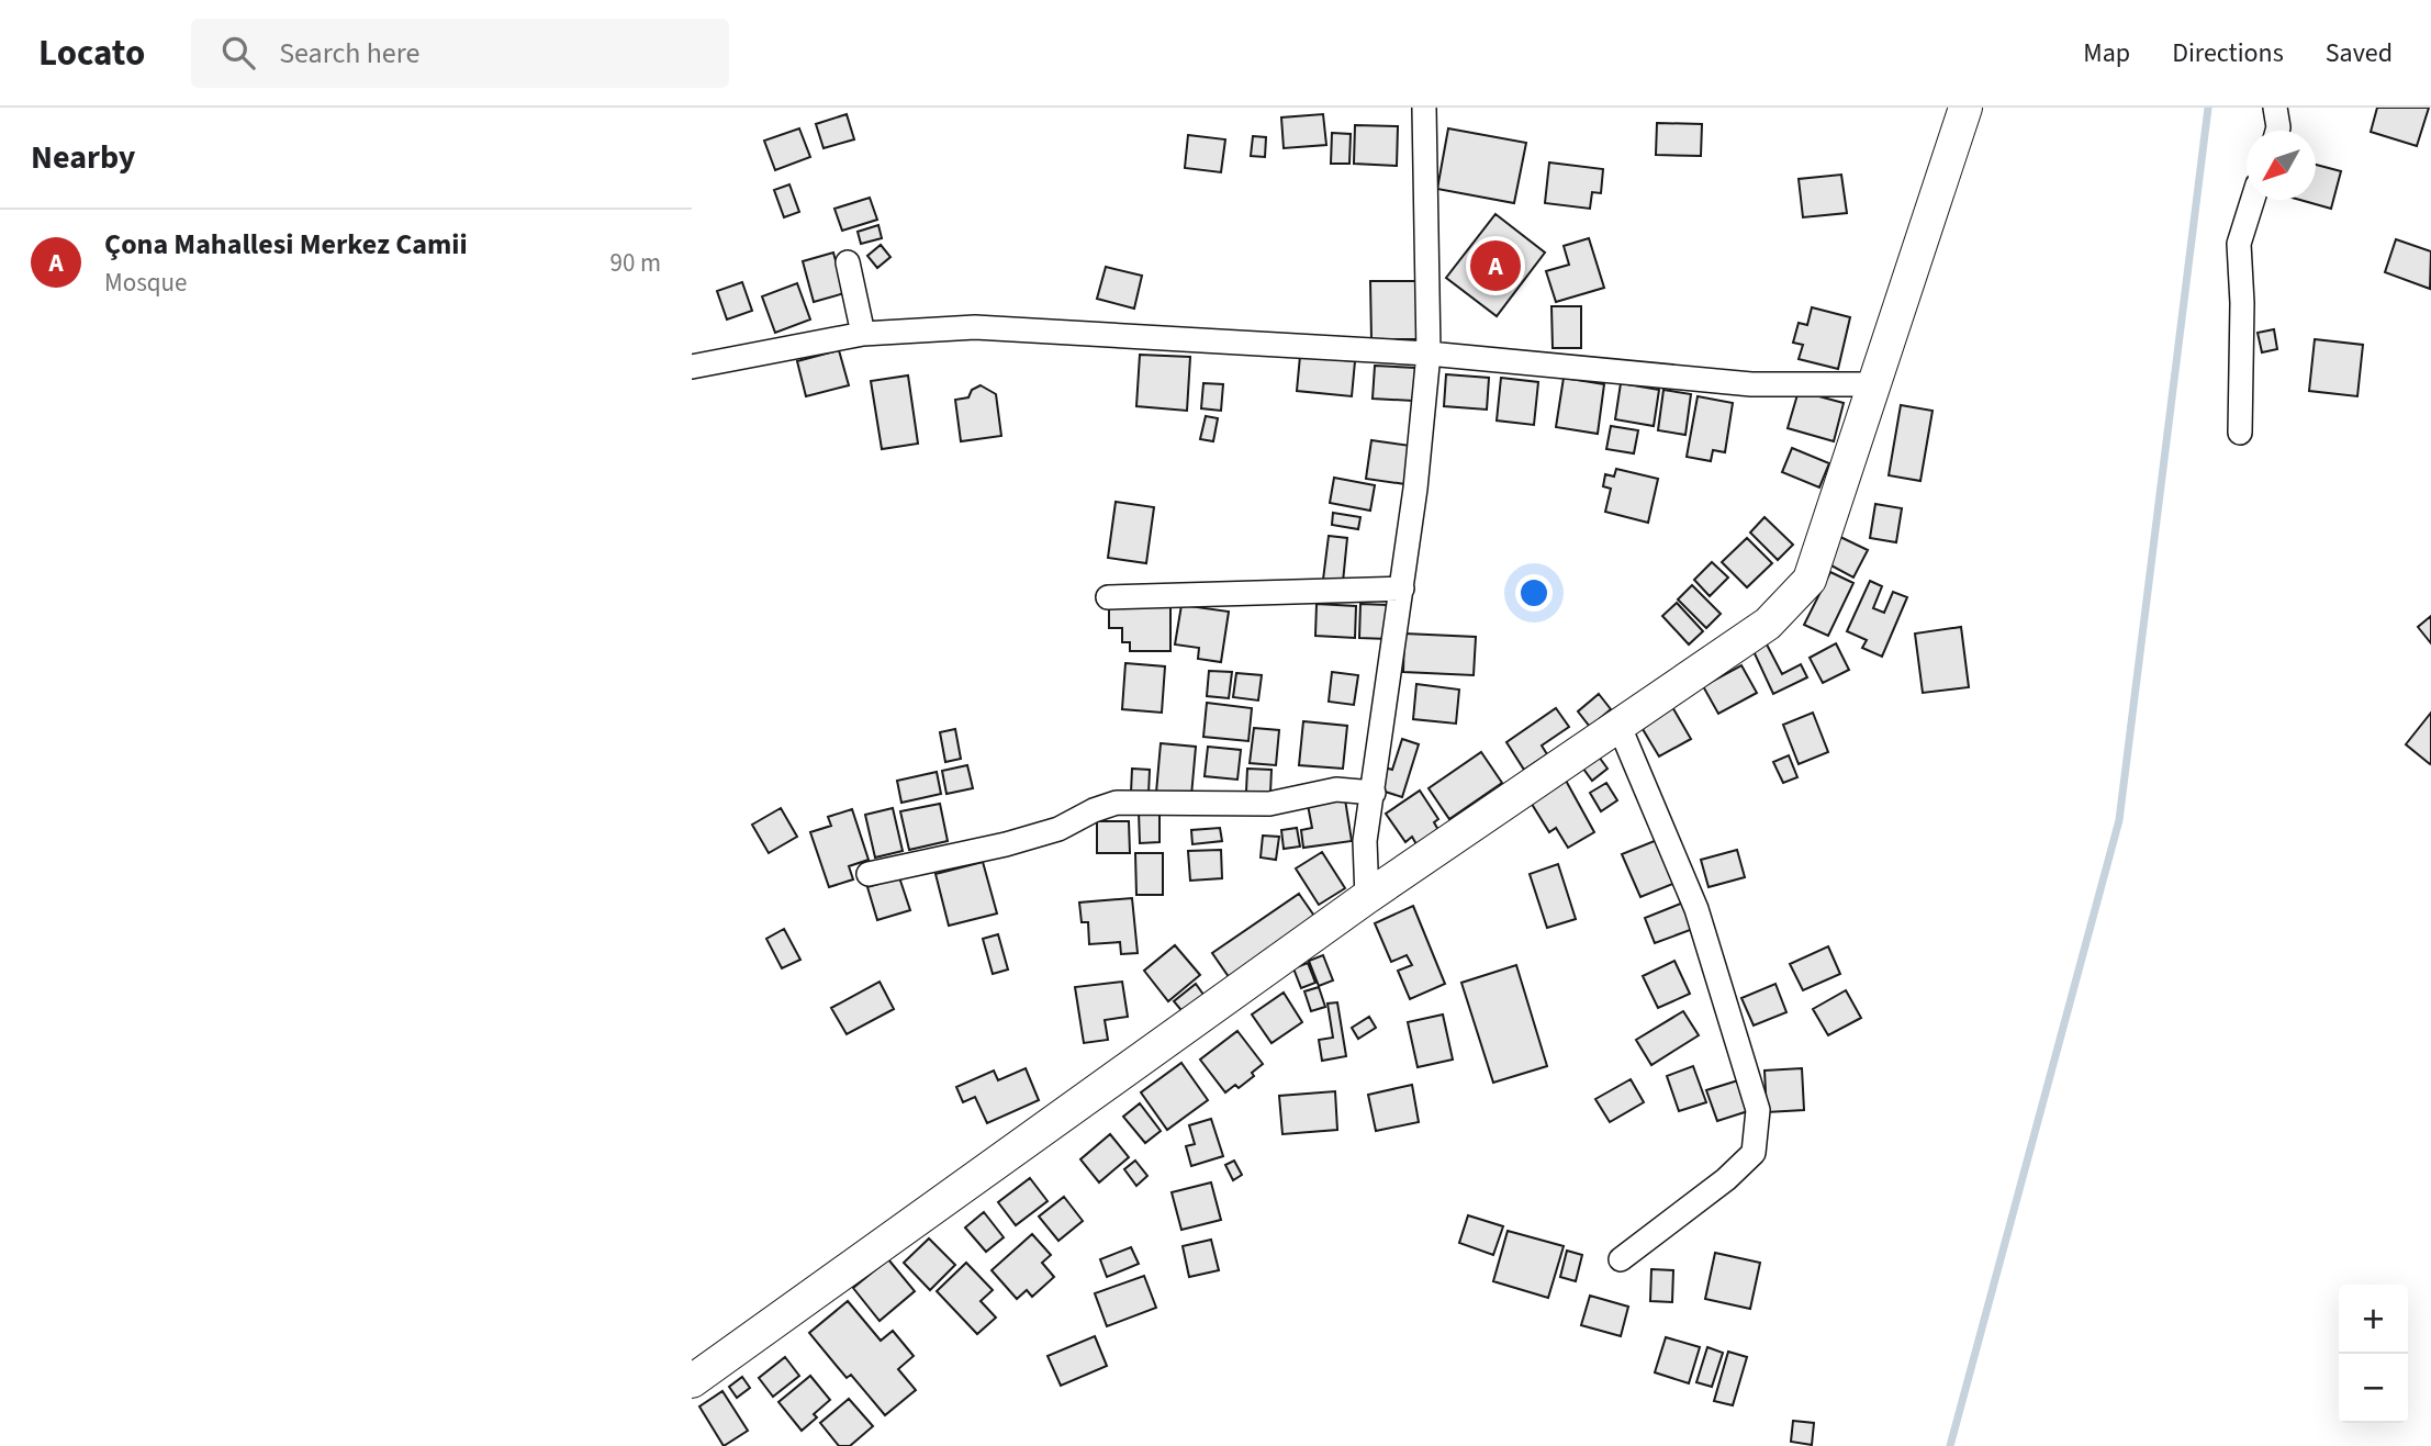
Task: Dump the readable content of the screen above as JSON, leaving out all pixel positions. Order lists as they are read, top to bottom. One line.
{"north":"bottom left","page":{"header":"Locato","search":"Search here","nav":["Map","Directions","Saved"],"heading":"Nearby","list":[{"mark":"A","name":"Çona Mahallesi Merkez Camii","note":"Mosque","value":"90 m"}],"pins":"A","map_buttons":["+","−"]}}
